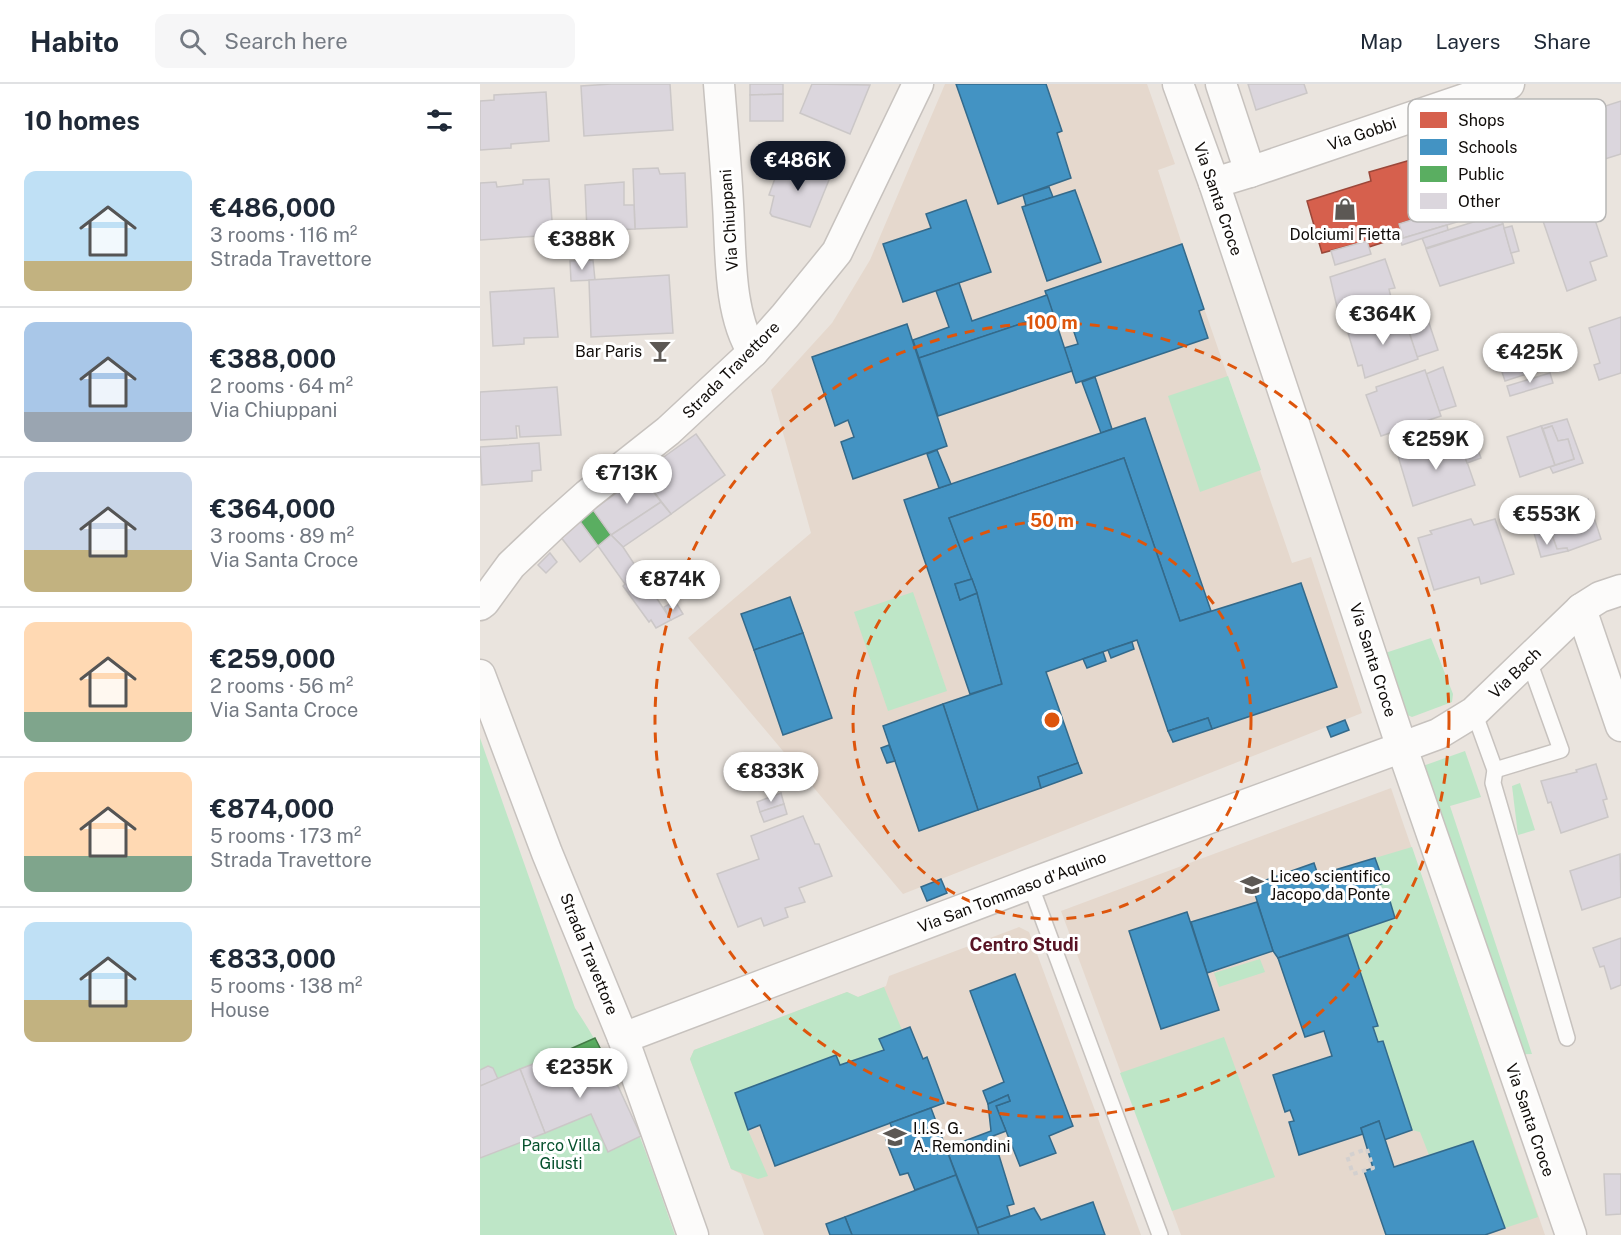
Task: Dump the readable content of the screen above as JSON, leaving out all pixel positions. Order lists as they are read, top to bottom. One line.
{"streets":{"street":["Via Gobbi","Via Santa Croce","Via Chiuppani","Strada Travettore","Via Bach","Via San Tommaso d'Aquino"]},"crossings":[["Via Gobbi","Via Santa Croce"],["Via Santa Croce","Via Bach"],["Via Santa Croce","Via San Tommaso d'Aquino"],["Via Chiuppani","Strada Travettore"],["Strada Travettore","Via San Tommaso d'Aquino"],["Via Bach","Via San Tommaso d'Aquino"]],"districts":["Centro Studi"],"parks":["Parco Villa Giusti"],"places":{"shop":["Dolciumi Fietta"],"bar":["Bar Paris"],"school or university":["Liceo scientifico Jacopo da Ponte","I.I.S. G. A. Remondini"]},"legend":["Shops","Schools","Public","Other"],"page":{"header":"Habito","search":"Search here","nav":["Map","Layers","Share"],"heading":"10 homes","price":["€486K","€388K","€364K","€425K","€259K","€713K","€553K","€874K","€833K","€235K"],"list":[{"name":"€486,000","note":"3 rooms · 116 m² · Strada Travettore"},{"name":"€388,000","note":"2 rooms · 64 m² · Via Chiuppani"},{"name":"€364,000","note":"3 rooms · 89 m² · Via Santa Croce"},{"name":"€259,000","note":"2 rooms · 56 m² · Via Santa Croce"},{"name":"€874,000","note":"5 rooms · 173 m² · Strada Travettore"},{"name":"€833,000","note":"5 rooms · 138 m² · House"}]},"rings":["100 m","50 m"]}
